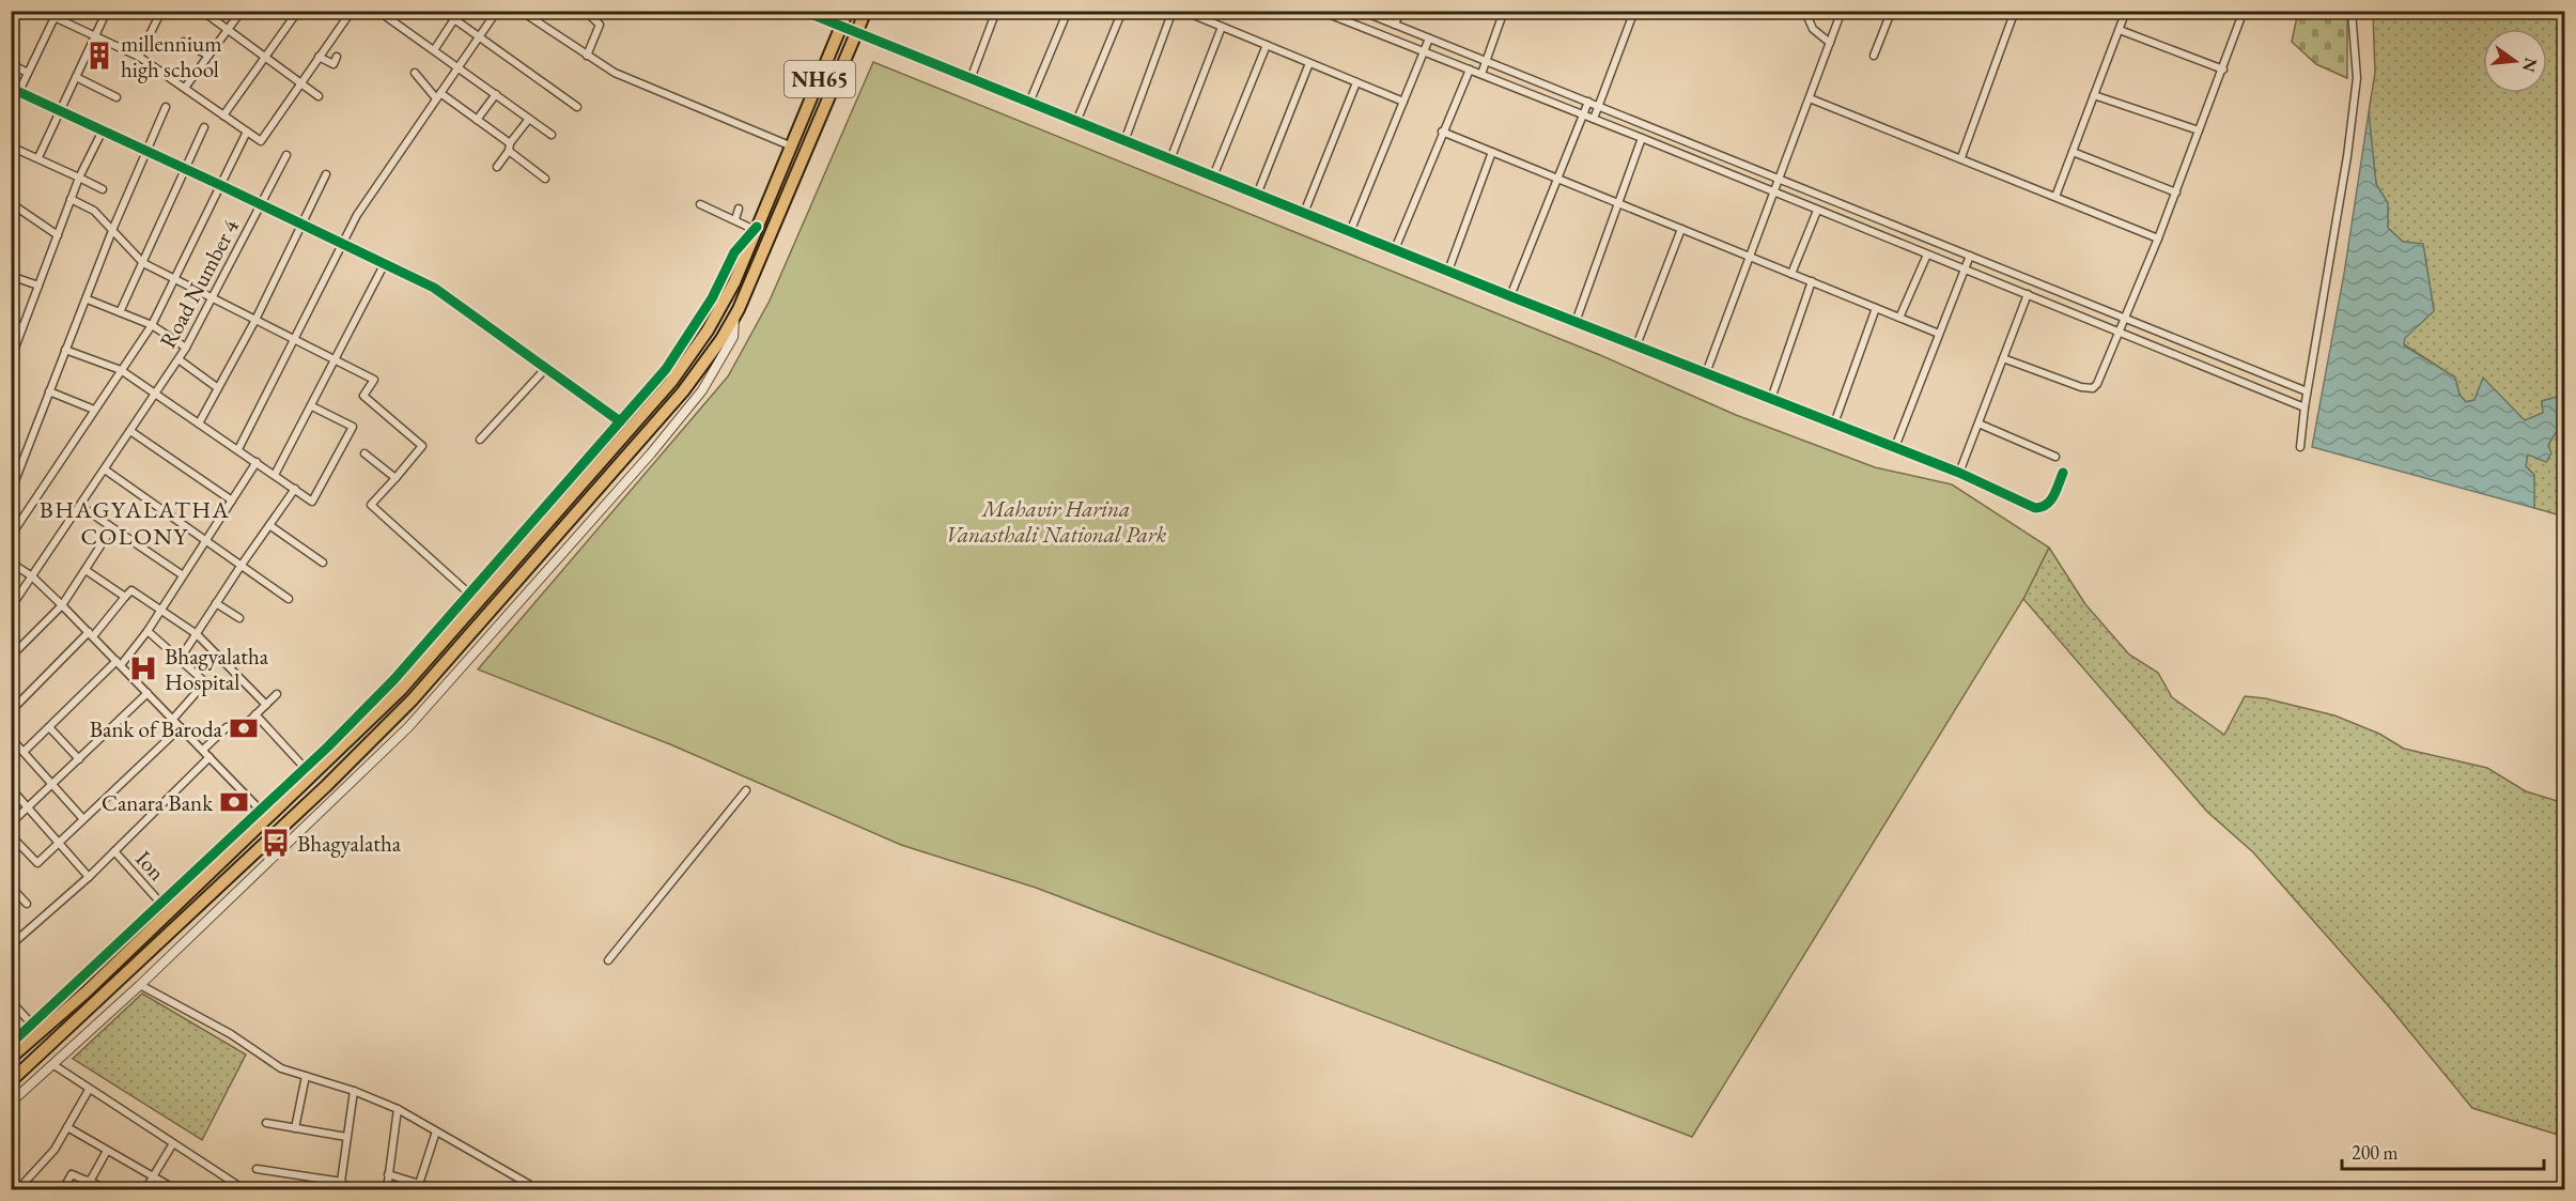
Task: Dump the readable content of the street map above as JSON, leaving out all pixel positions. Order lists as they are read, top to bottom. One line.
{"streets":{"highway":["NH65"],"street":["Road Number 4","Ion"]},"districts":["BHAGYALATHA COLONY"],"parks":["Mahavir Harina Vanasthali National Park"],"places":{"building":["millennium high school"],"hospital":["Bhagyalatha Hospital"],"bank":["Bank of Baroda","Canara Bank"],"bus stop":["Bhagyalatha"]},"scale_bar":"200 m","north":"right"}
